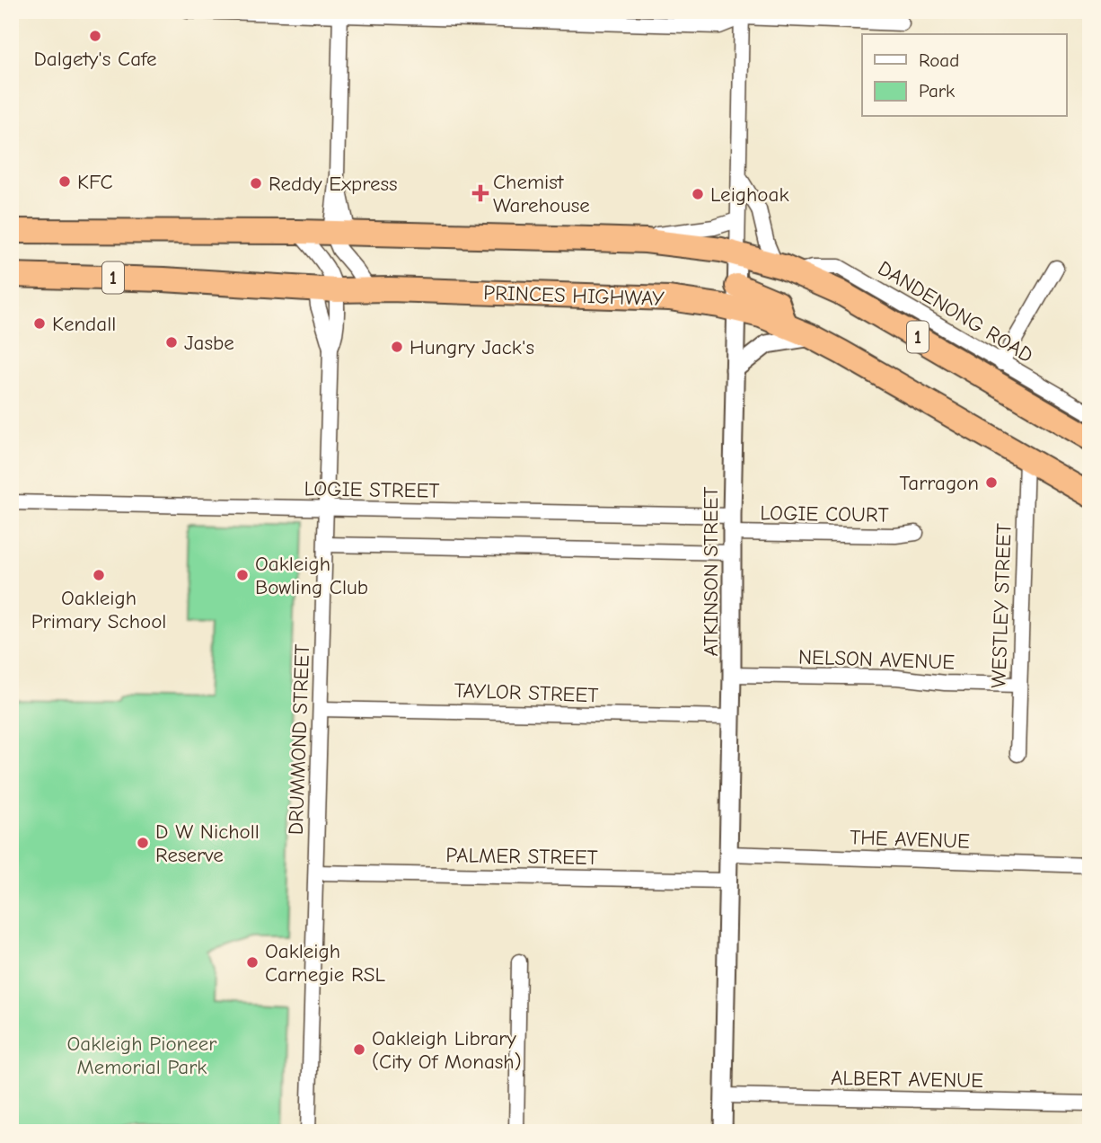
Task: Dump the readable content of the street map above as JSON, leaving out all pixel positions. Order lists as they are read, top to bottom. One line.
{"streets":{"highway":["1","PRINCES HIGHWAY"],"street":["DANDENONG ROAD","LOGIE STREET","LOGIE COURT","ATKINSON STREET","WESTLEY STREET","NELSON AVENUE","TAYLOR STREET","DRUMMOND STREET","THE AVENUE","PALMER STREET","ALBERT AVENUE"]},"crossings":[["1","DANDENONG ROAD"],["1","ATKINSON STREET"],["1","DRUMMOND STREET"],["PRINCES HIGHWAY","ATKINSON STREET"],["PRINCES HIGHWAY","WESTLEY STREET"],["PRINCES HIGHWAY","DRUMMOND STREET"],["LOGIE STREET","LOGIE COURT"],["LOGIE STREET","ATKINSON STREET"],["LOGIE STREET","DRUMMOND STREET"],["LOGIE COURT","ATKINSON STREET"],["ATKINSON STREET","NELSON AVENUE"],["ATKINSON STREET","TAYLOR STREET"],["ATKINSON STREET","THE AVENUE"],["ATKINSON STREET","PALMER STREET"],["ATKINSON STREET","ALBERT AVENUE"],["WESTLEY STREET","NELSON AVENUE"],["TAYLOR STREET","DRUMMOND STREET"],["DRUMMOND STREET","PALMER STREET"]],"parks":["Oakleigh Pioneer Memorial Park"],"places":{"other":["Dalgety's Cafe","KFC","Reddy Express","Leighoak","Kendall","Jasbe","Hungry Jack's","Tarragon","Oakleigh Primary School","Oakleigh Bowling Club","D W Nicholl Reserve","Oakleigh Carnegie RSL","Oakleigh Library (City Of Monash)"],"health":["Chemist Warehouse"]},"legend":["Road","Park"]}
